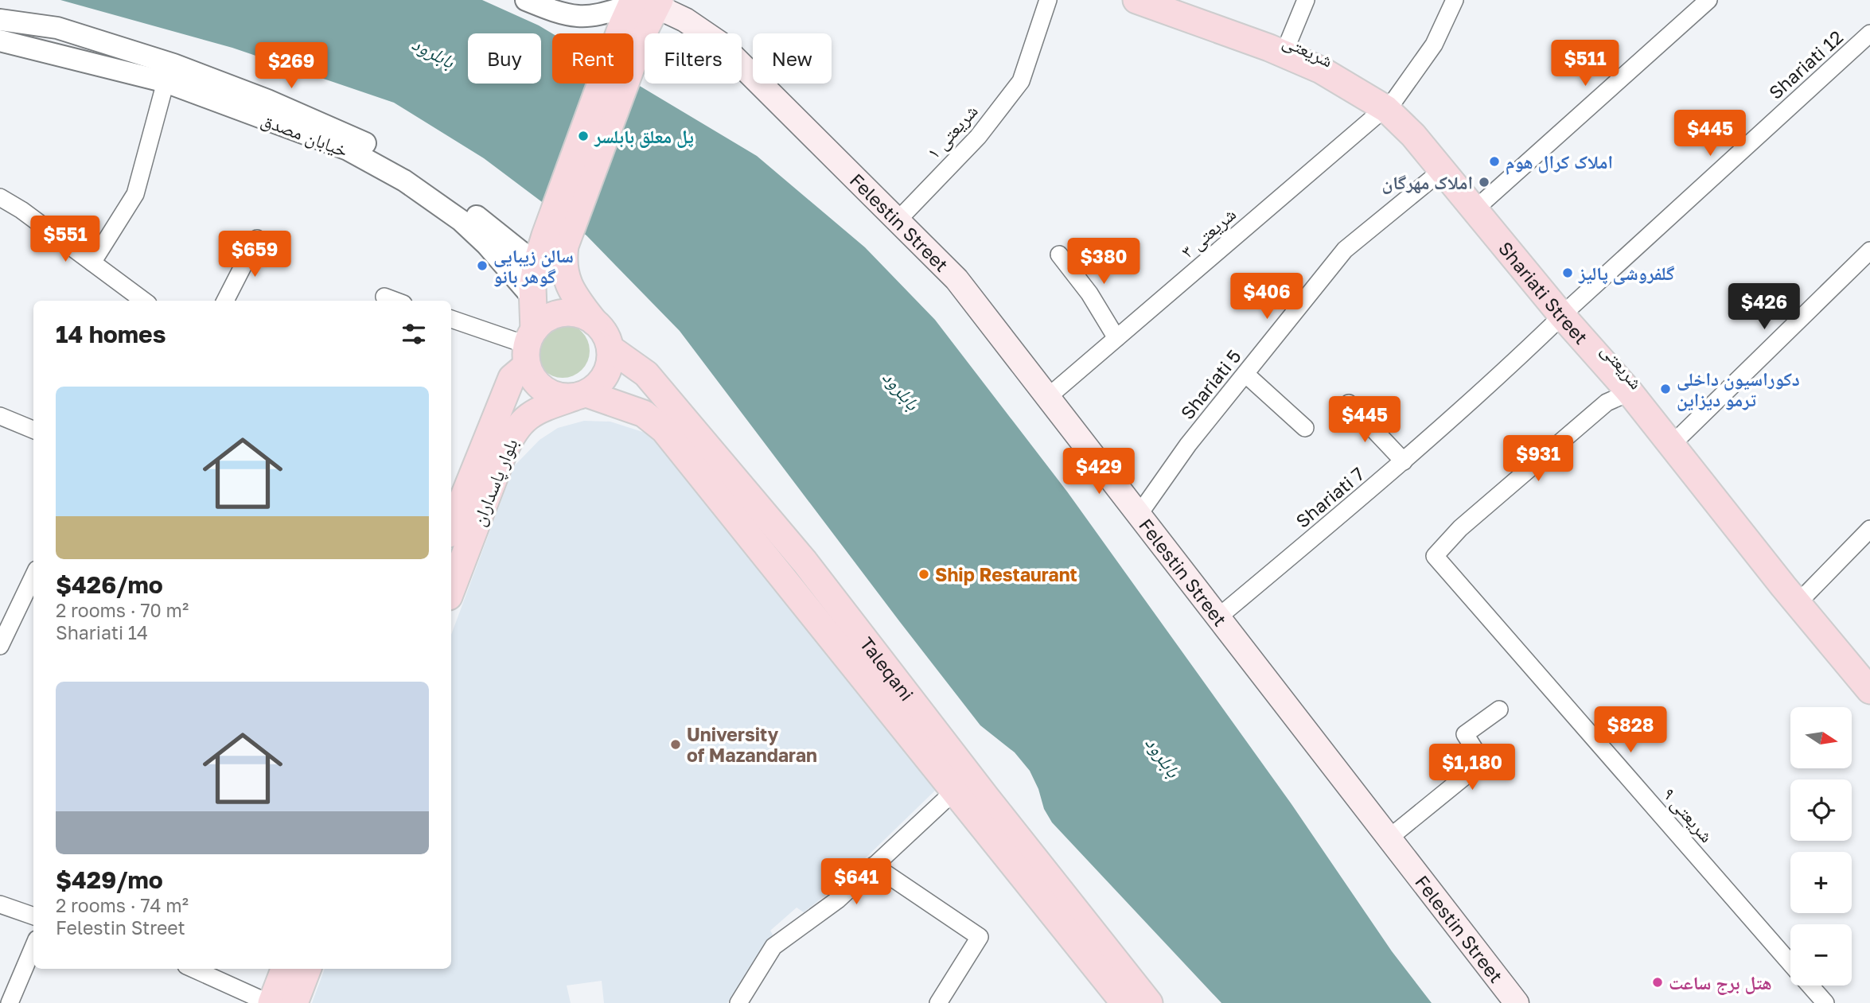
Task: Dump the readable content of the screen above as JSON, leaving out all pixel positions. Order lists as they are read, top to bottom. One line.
{"streets":{"main road":["شریعتی","Felestin Street","Shariati Street","بلوار پاسداران","Taleqani"],"street":["Shariati 12","شریعتی ۱","خیابان مصدق","شریعتی ۳","Shariati 5","Shariati 7"]},"crossings":[["شریعتی","Shariati 12"],["شریعتی","شریعتی ۳"],["شریعتی","Shariati Street"],["شریعتی","Shariati 7"],["Shariati 12","Shariati Street"],["Shariati 12","Shariati 7"],["شریعتی ۱","Felestin Street"],["Felestin Street","شریعتی ۳"],["Felestin Street","Shariati 5"],["Felestin Street","Shariati 7"],["شریعتی ۳","Shariati Street"],["Shariati Street","Shariati 5"],["Shariati Street","Shariati 7"],["بلوار پاسداران","Taleqani"]],"water":["بابلرود"],"places":["پل معلق بابلسر","املاک کرال هوم","املاک مهرگان","سالن زیبایی گوهر بانو","گلفروشی پالیز","دکوراسیون داخلی ترمو دیزاین","Ship Restaurant","University of Mazandaran","هتل برج ساعت"],"north":"right","page":{"chip":["Buy","Rent","Filters","New"],"price":["$511","$269","$445","$551","$659","$380","$406","$426","$445","$931","$429","$828","$1,180","$641"],"heading":"14 homes","list":[{"name":"$426/mo","note":"2 rooms · 70 m² · Shariati 14"},{"name":"$429/mo","note":"2 rooms · 74 m² · Felestin Street"}],"map_buttons":["+","−"]}}
